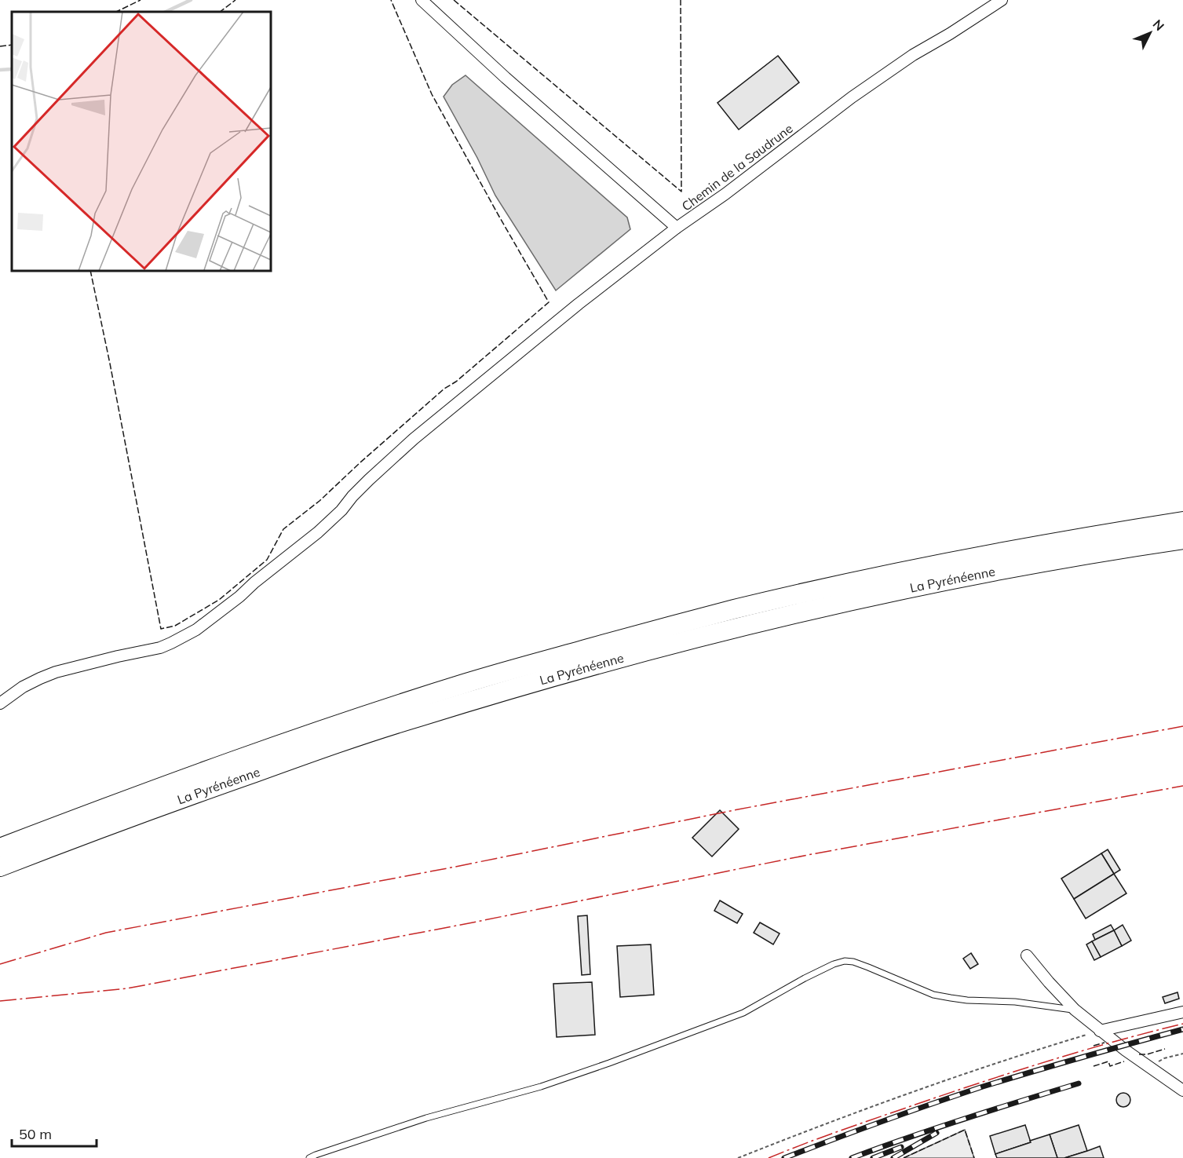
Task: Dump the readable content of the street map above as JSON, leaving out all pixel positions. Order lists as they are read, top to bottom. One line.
{"streets":{"highway":["La Pyrénéenne"],"street":["Chemin de la Saudrune"]},"scale_bar":"50 m","north":"top right"}
